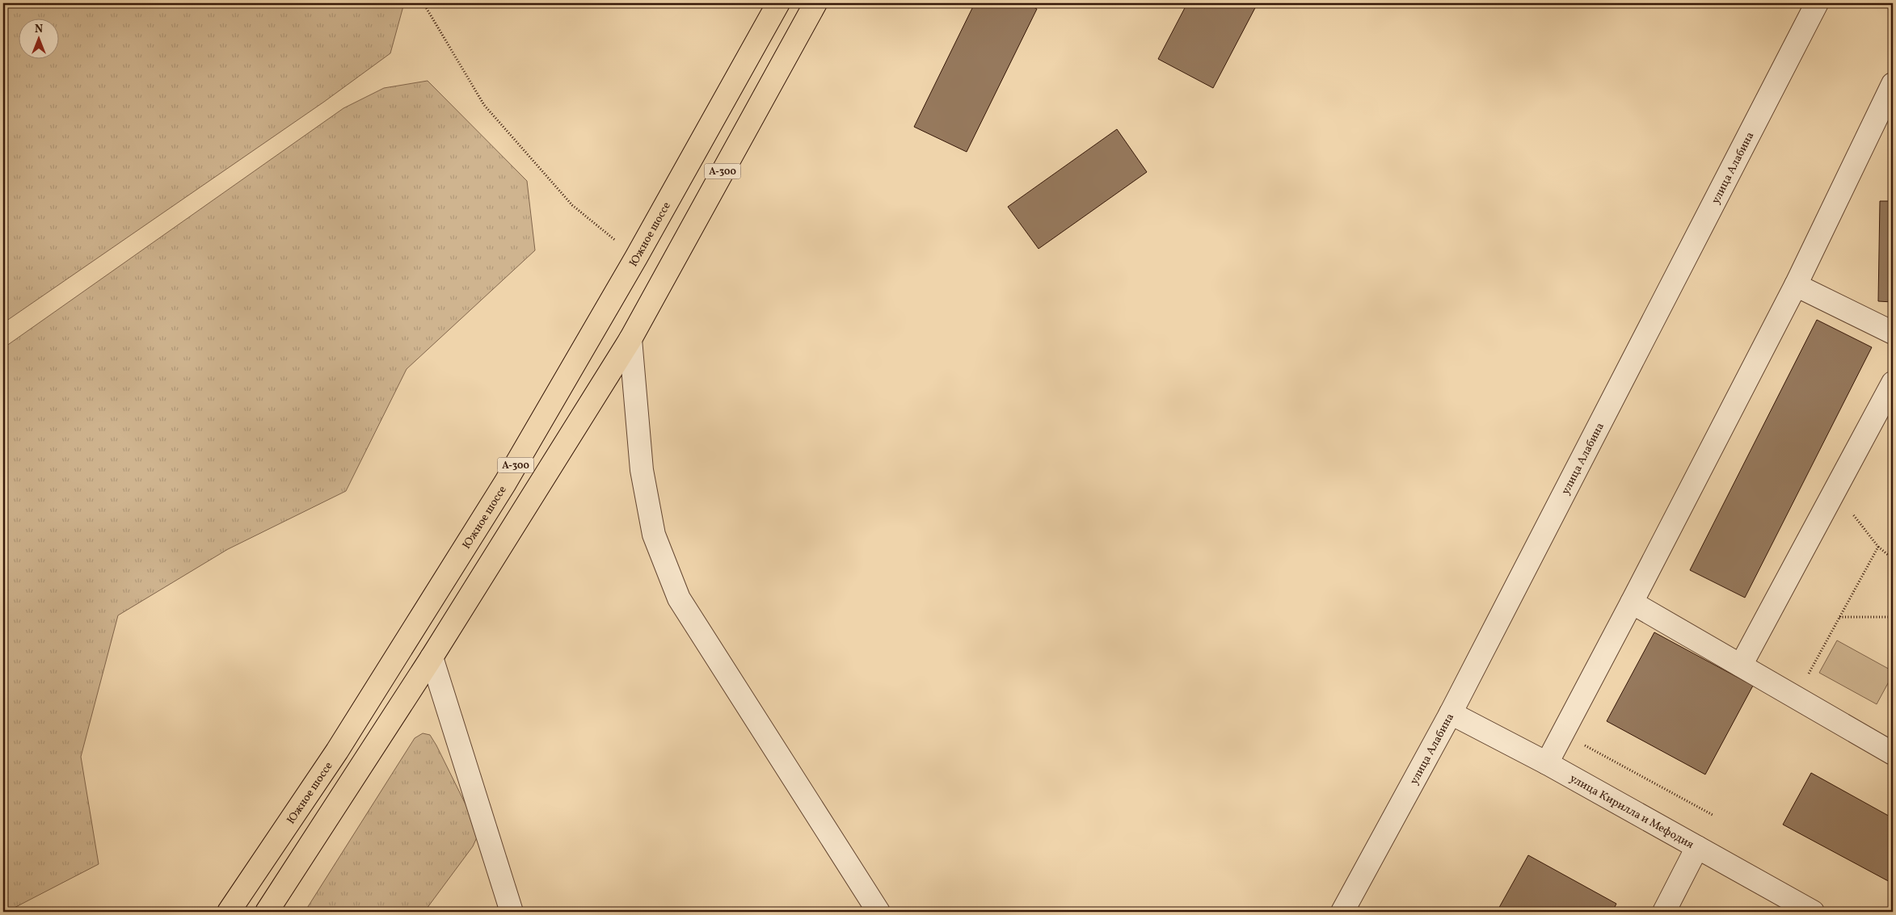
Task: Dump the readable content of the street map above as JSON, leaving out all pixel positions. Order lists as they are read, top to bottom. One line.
{"streets":{"main road":["А-300","Южное шоссе"],"street":["улица Алабина","улица Кирилла и Мефодия"]},"crossings":[["улица Алабина","улица Кирилла и Мефодия"]],"north":"top"}
